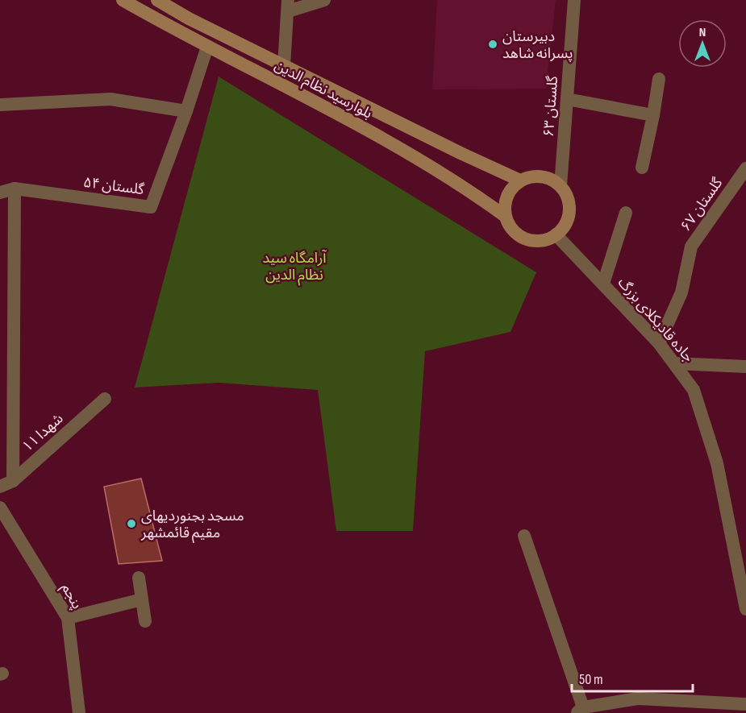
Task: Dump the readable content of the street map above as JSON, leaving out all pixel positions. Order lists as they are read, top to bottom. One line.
{"streets":{"main road":["بلوارسید نظام الدین"],"street":["گلستان ۶۳","گلستان ۵۴","گلستان ۶۷","جاده قادیکلای بزرگ","شهدا ۱۱","پنجم"]},"crossings":[["بلوارسید نظام الدین","گلستان ۶۳"],["بلوارسید نظام الدین","جاده قادیکلای بزرگ"],["گلستان ۶۳","جاده قادیکلای بزرگ"],["گلستان ۶۷","جاده قادیکلای بزرگ"]],"parks":["آرامگاه سید نظام الدین"],"places":["دبیرستان پسرانه شاهد","مسجد بجنوردیهای مقیم قائمشهر"],"scale_bar":"50 m","north":"top"}
